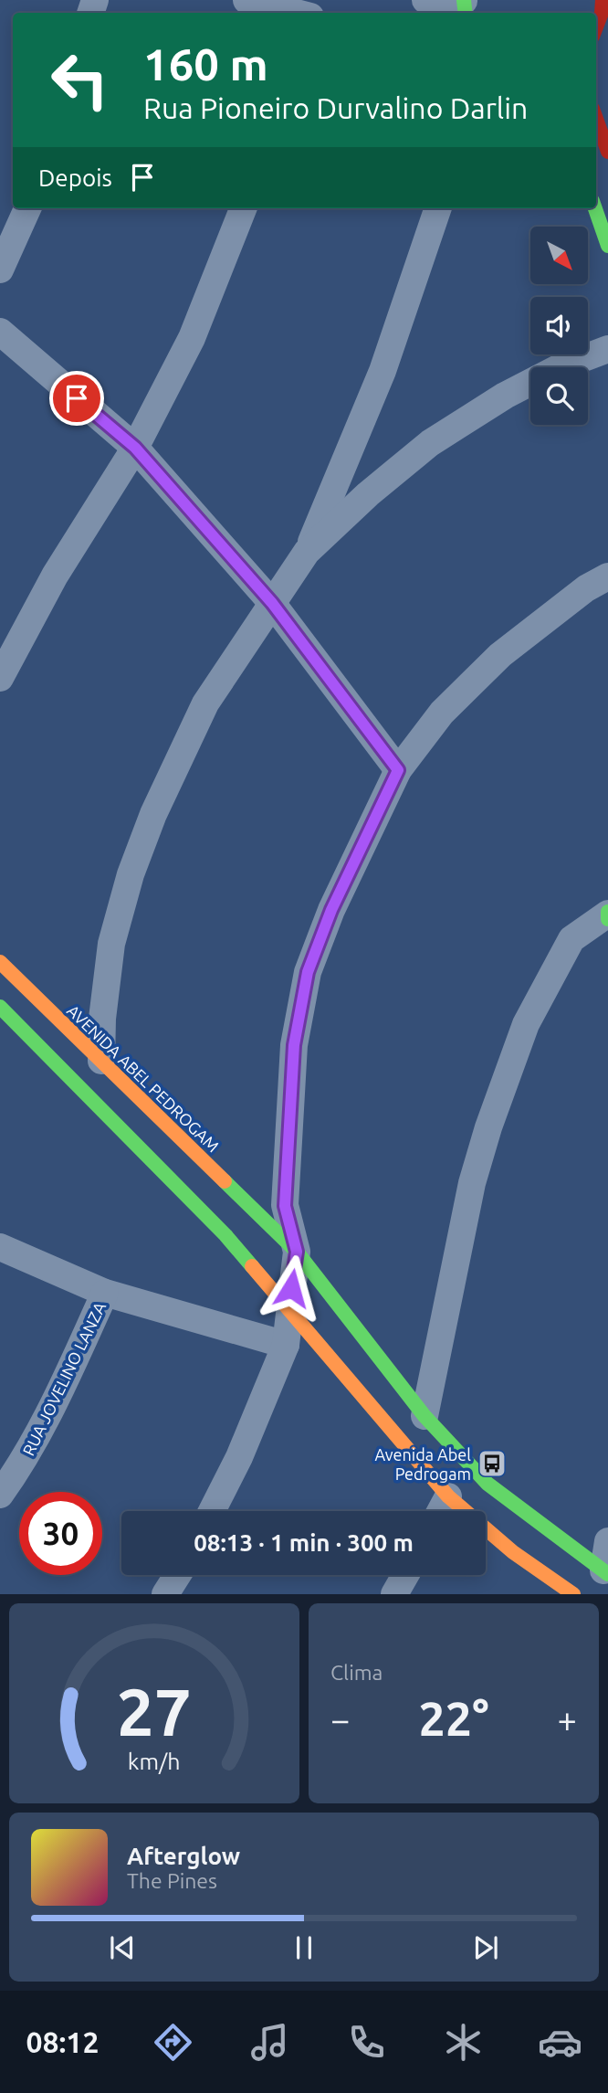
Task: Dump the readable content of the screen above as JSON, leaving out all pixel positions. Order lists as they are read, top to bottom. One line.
{"streets":{"street":["AVENIDA ABEL PEDROGAM","RUA JOVELINO LANZA"]},"places":{"bus stop":["Avenida Abel Pedrogam"]},"north":"bottom right","page":{"turn":["160 m","Rua Pioneiro Durvalino Darlin"],"then":"Depois","limit":"30","trip":"08:13 · 1 min · 300 m","tile":"Clima","heat":["−","22°","+"],"song":["Afterglow","The Pines"],"tabs":"08:12","gauge":["27","km/h"]}}
